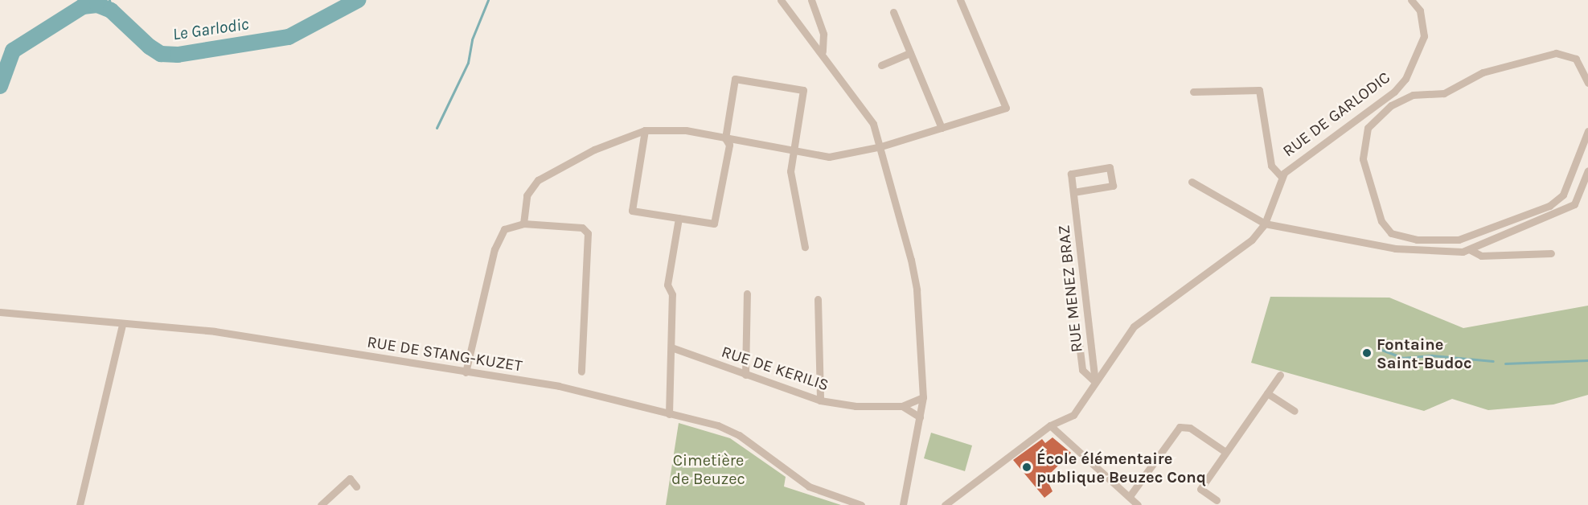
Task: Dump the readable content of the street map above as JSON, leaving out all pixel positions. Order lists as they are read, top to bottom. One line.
{"streets":{"street":["RUE DE GARLODIC","RUE MENEZ BRAZ","RUE DE STANG-KUZET","RUE DE KERILIS"]},"crossings":[["RUE DE GARLODIC","RUE MENEZ BRAZ"]],"water":["Le Garlodic"],"parks":["Cimetière de Beuzec"],"places":["Fontaine Saint-Budoc","École élémentaire publique Beuzec Conq"]}
